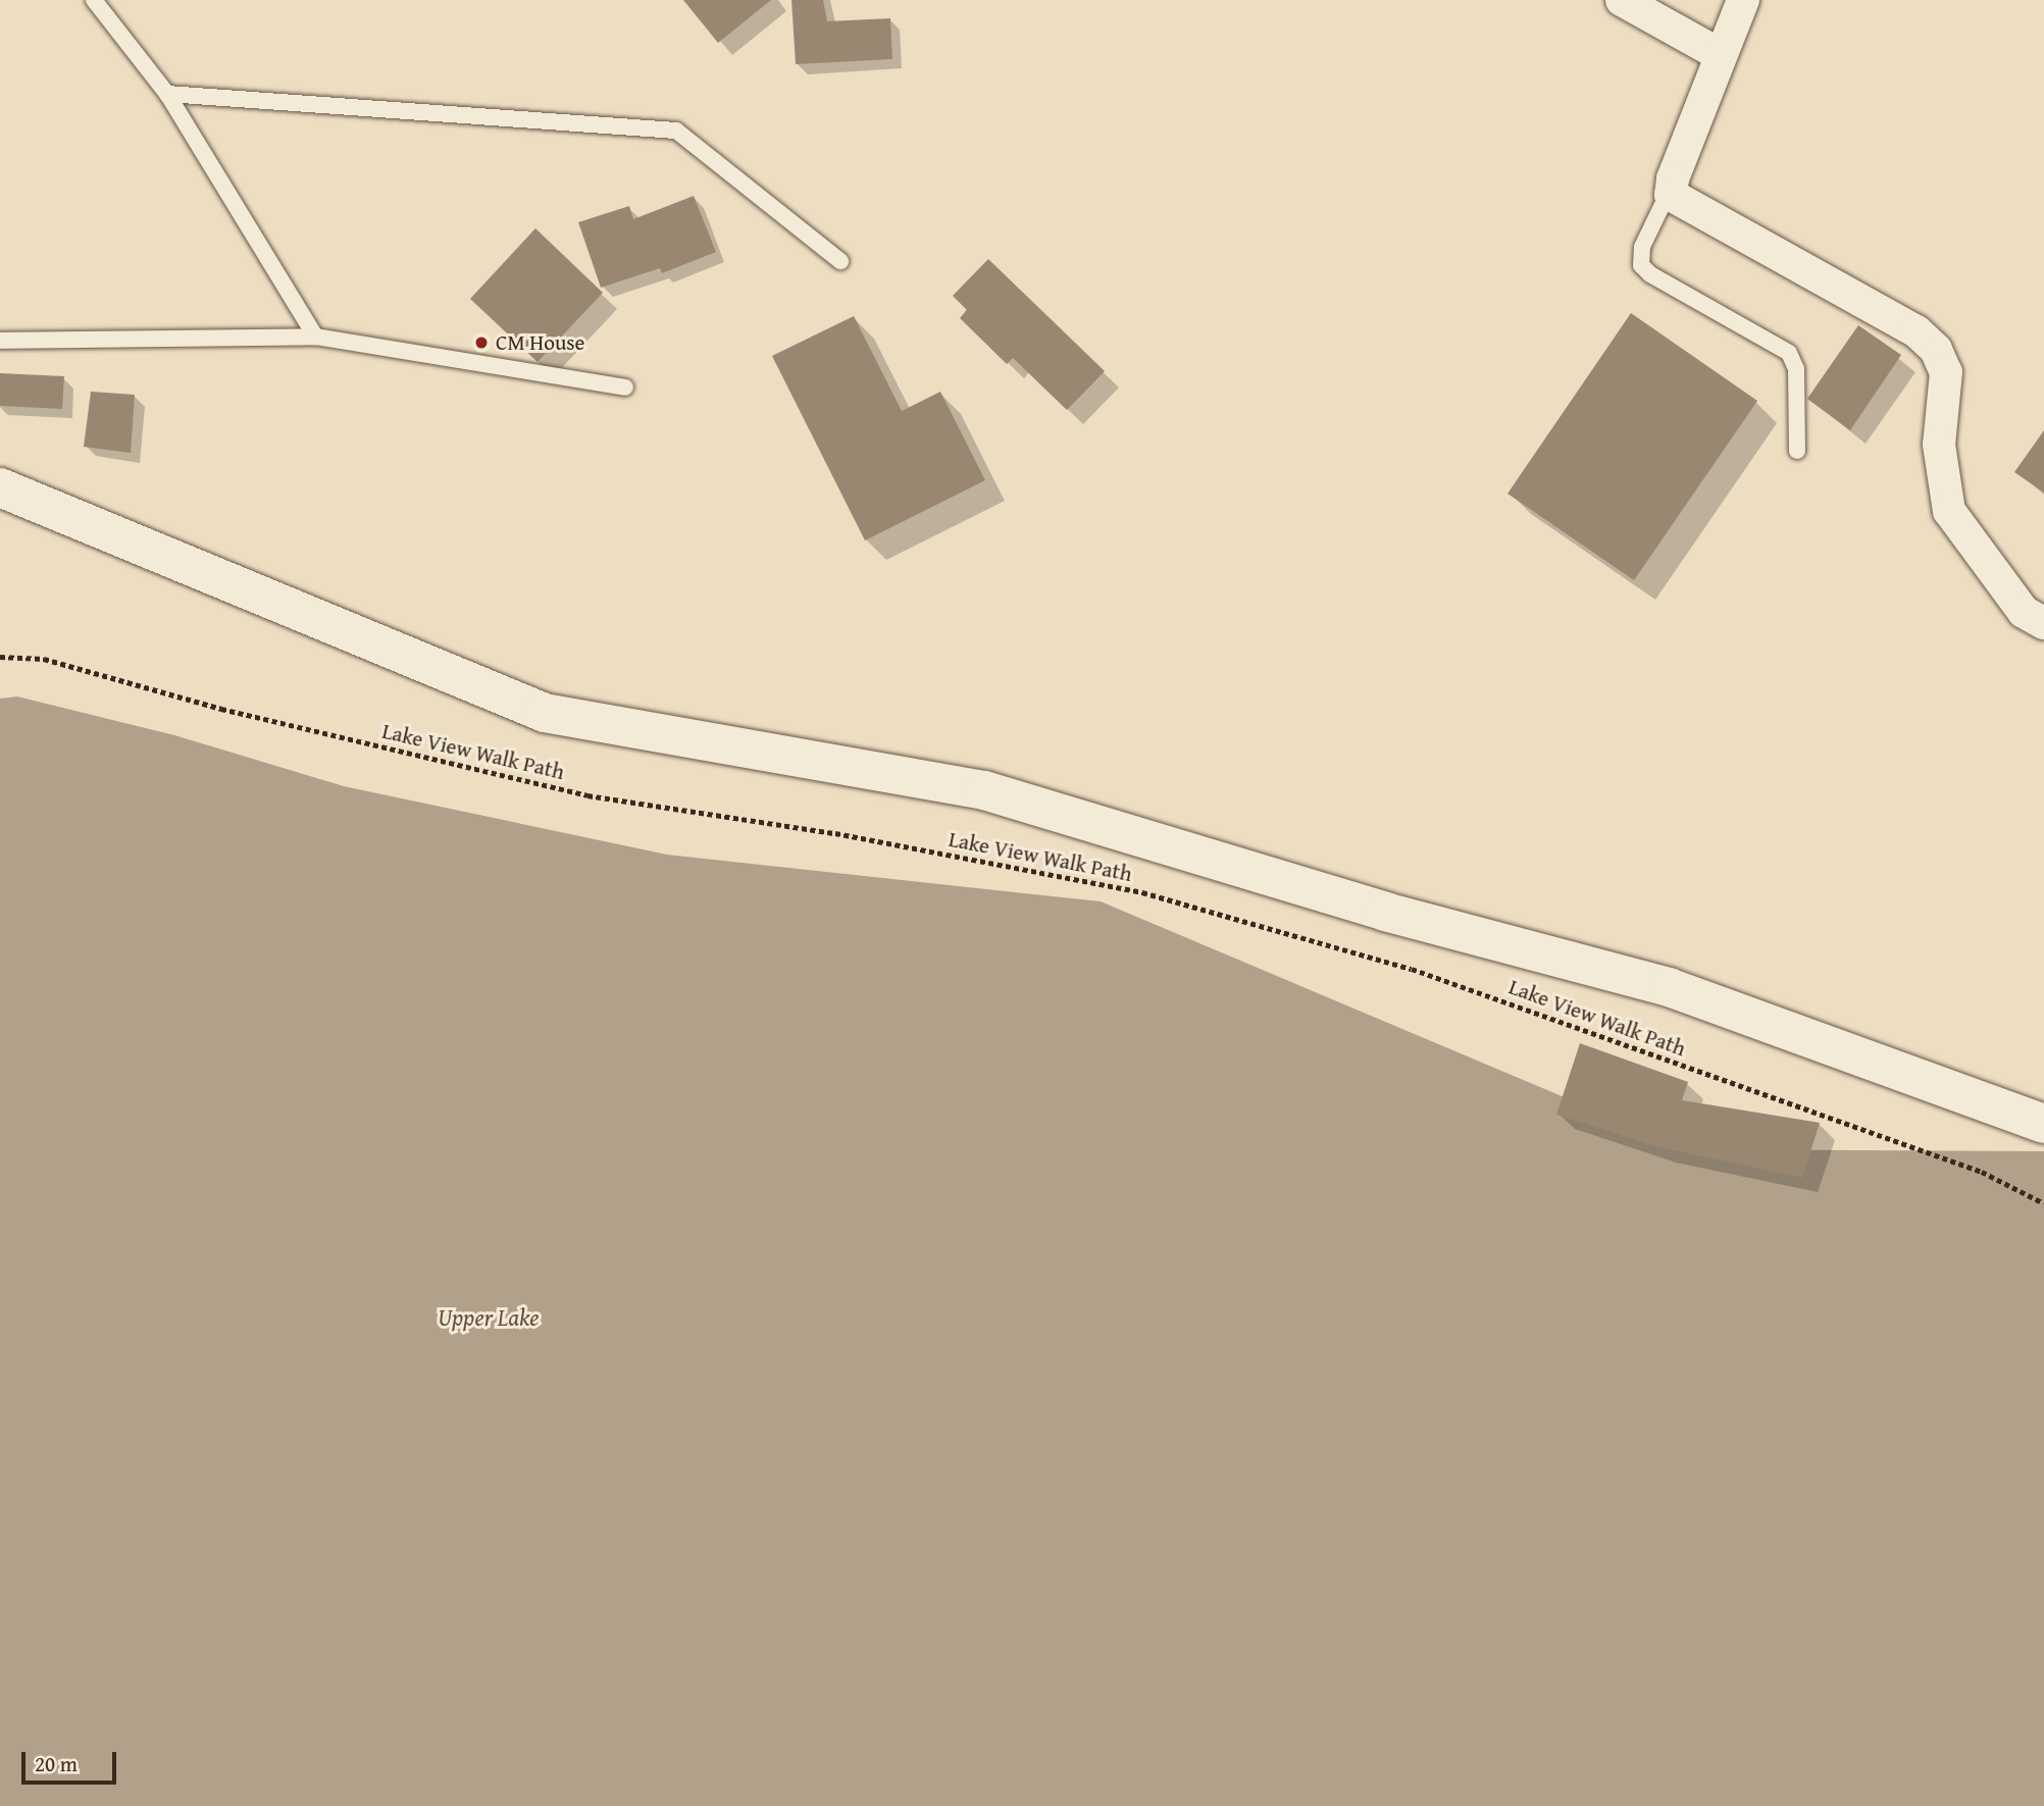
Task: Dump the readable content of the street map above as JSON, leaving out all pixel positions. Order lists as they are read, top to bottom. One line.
{"streets":{"path":["Lake View Walk Path"]},"water":["Upper Lake"],"places":["CM House"],"scale_bar":"20 m"}
